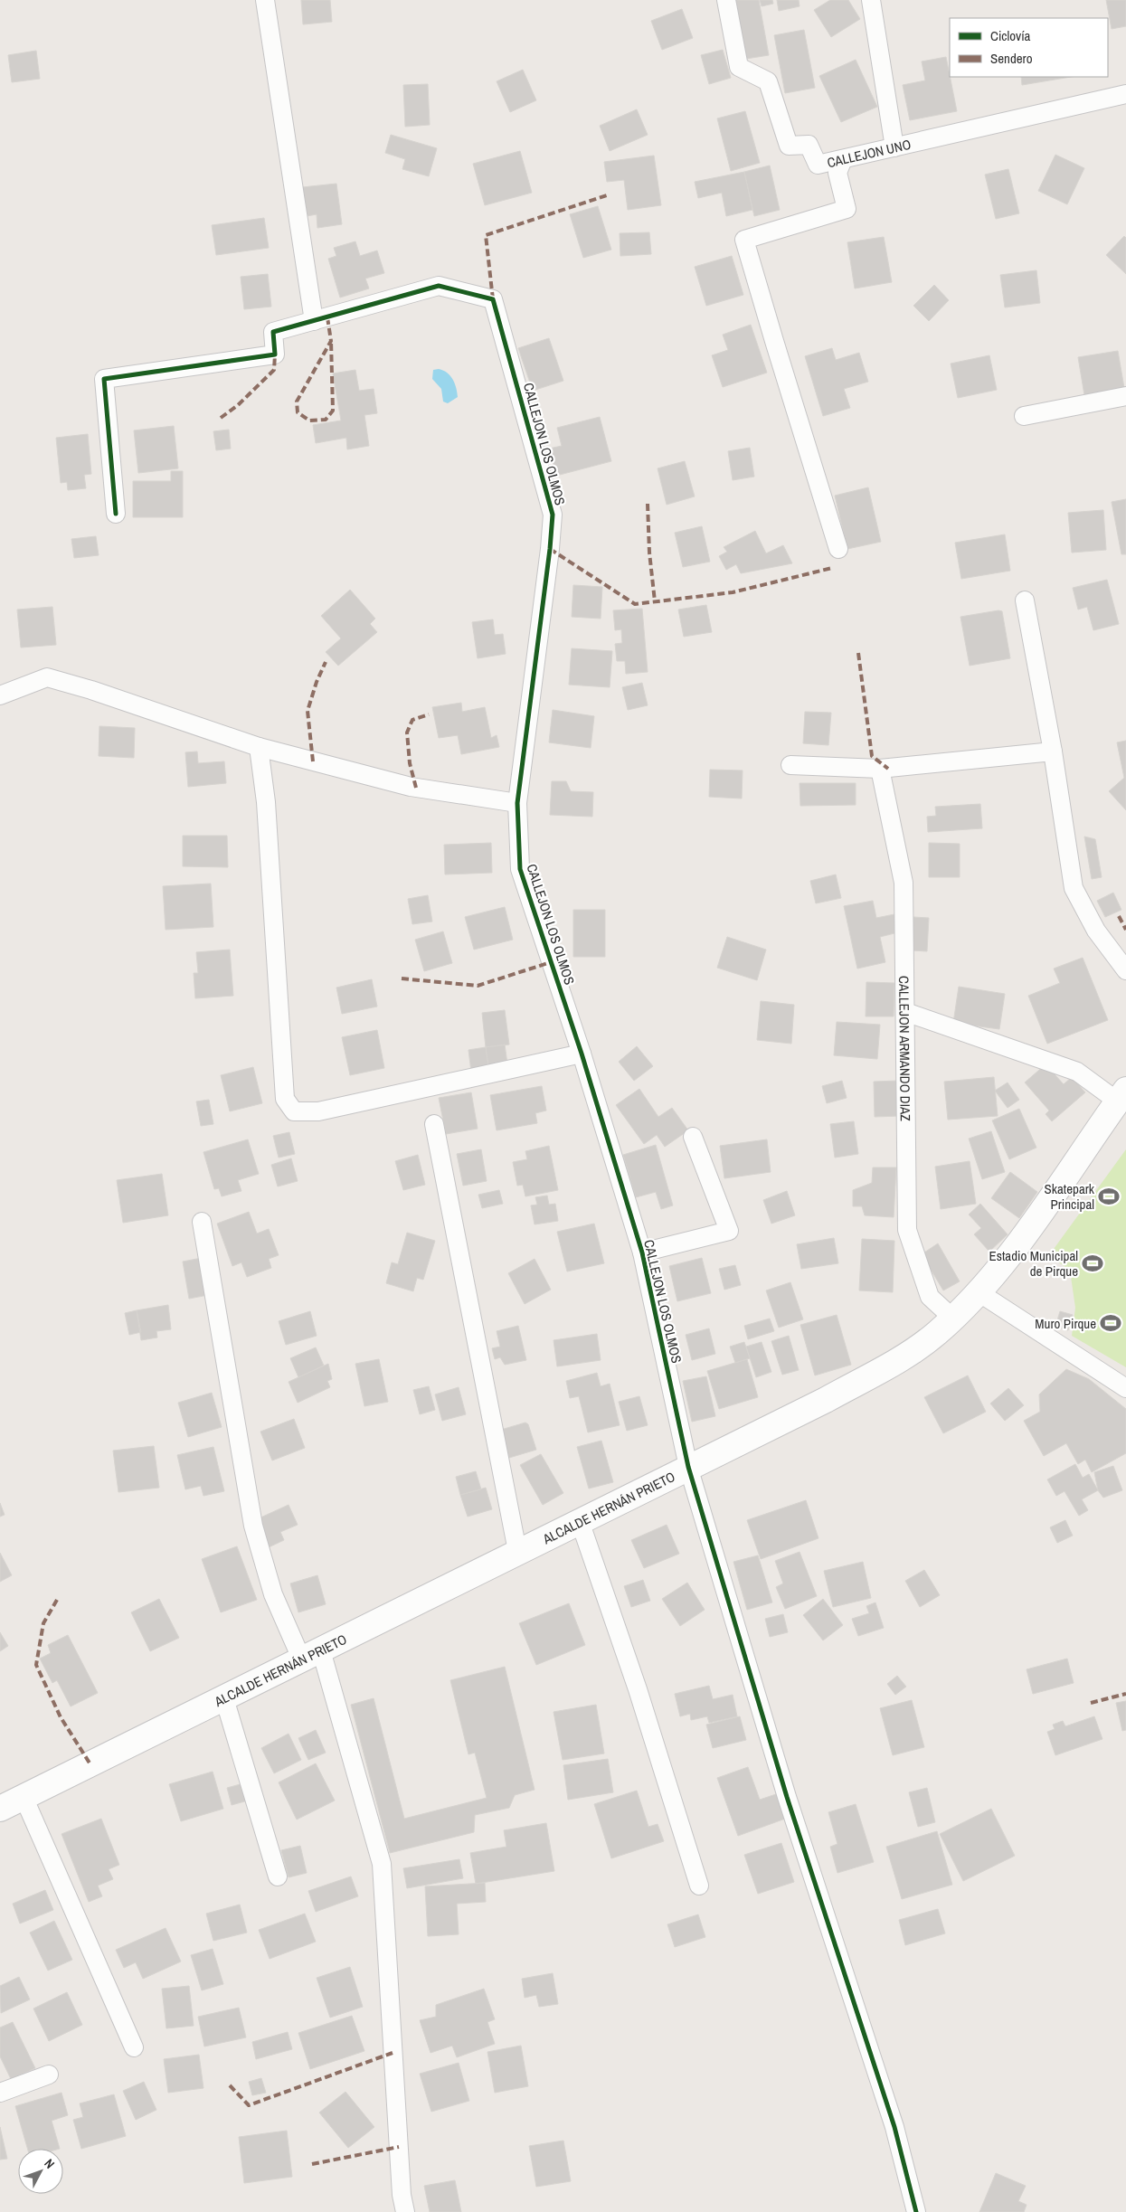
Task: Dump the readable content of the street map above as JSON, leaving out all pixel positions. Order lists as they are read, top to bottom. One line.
{"streets":{"main road":["ALCALDE HERNÁN PRIETO"],"street":["CALLEJON UNO","CALLEJON LOS OLMOS","CALLEJON ARMANDO DIAZ"]},"crossings":[["CALLEJON LOS OLMOS","ALCALDE HERNÁN PRIETO"],["CALLEJON ARMANDO DIAZ","ALCALDE HERNÁN PRIETO"]],"places":{"sports":["Skatepark Principal","Estadio Municipal de Pirque","Muro Pirque"]},"legend":["Ciclovía","Sendero"],"north":"top right"}
